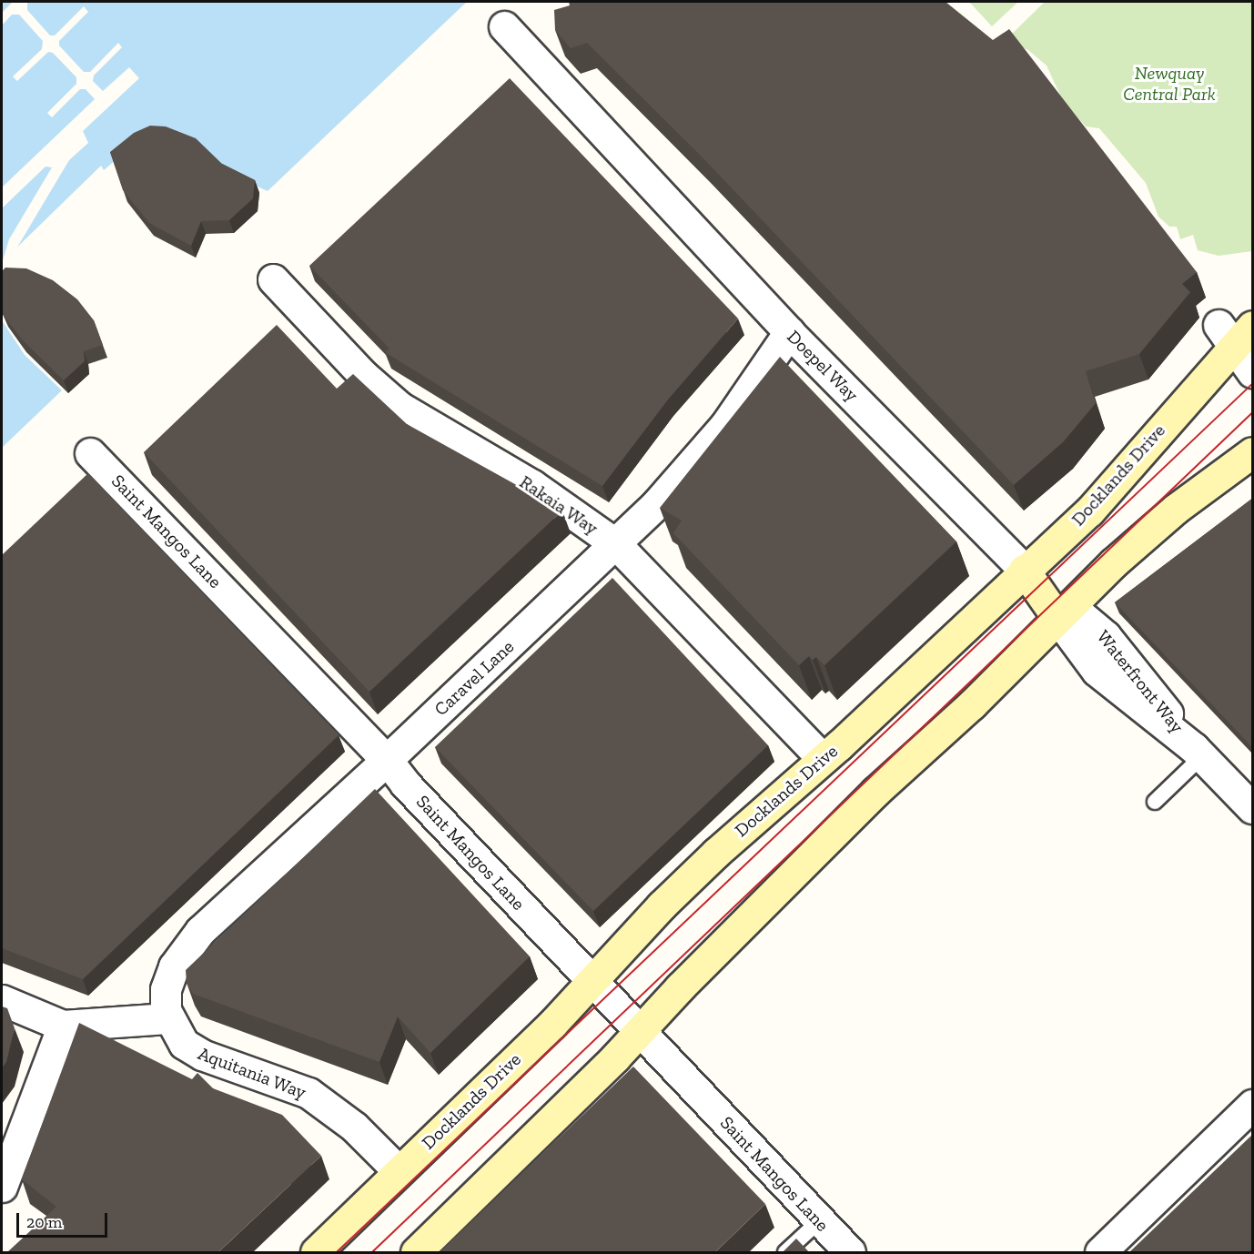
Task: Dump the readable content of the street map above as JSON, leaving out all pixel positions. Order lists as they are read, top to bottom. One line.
{"streets":{"street":["Doepel Way","Docklands Drive","Rakaia Way","Saint Mangos Lane","Caravel Lane","Waterfront Way","Aquitania Way"]},"crossings":[["Doepel Way","Docklands Drive"],["Doepel Way","Caravel Lane"],["Doepel Way","Waterfront Way"],["Docklands Drive","Rakaia Way"],["Docklands Drive","Saint Mangos Lane"],["Docklands Drive","Waterfront Way"],["Docklands Drive","Aquitania Way"],["Rakaia Way","Caravel Lane"],["Saint Mangos Lane","Caravel Lane"],["Caravel Lane","Aquitania Way"]],"parks":["Newquay Central Park"],"scale_bar":"20 m"}
